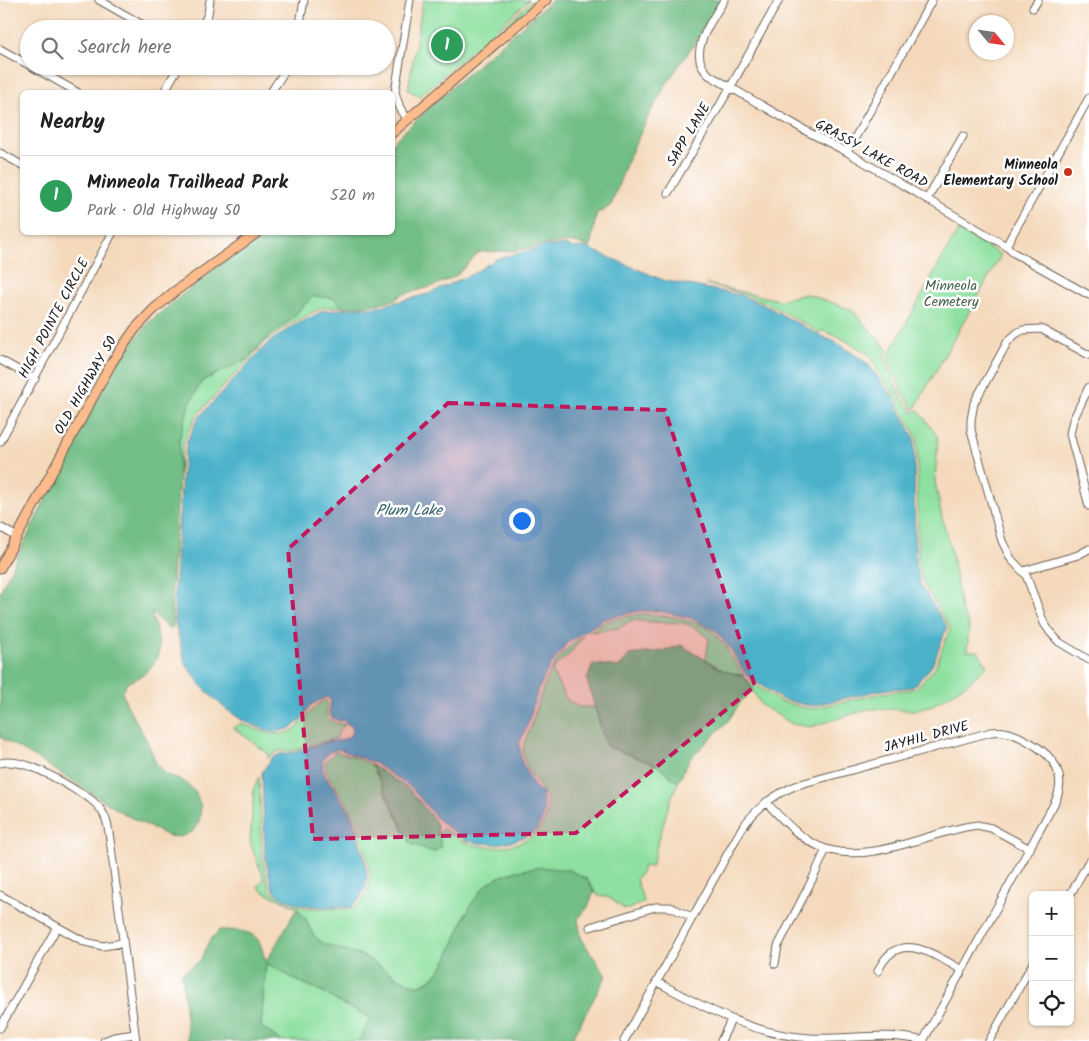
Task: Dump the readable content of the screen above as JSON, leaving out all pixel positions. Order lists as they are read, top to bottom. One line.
{"streets":{"main road":["OLD HIGHWAY 50"],"street":["SAPP LANE","GRASSY LAKE ROAD","HIGH POINTE CIRCLE","JAYHIL DRIVE"]},"crossings":[["SAPP LANE","GRASSY LAKE ROAD"]],"water":["Plum Lake"],"parks":["Minneola Cemetery"],"places":["Minneola Elementary School"],"north":"bottom right","page":{"search":"Search here","pins":"1","heading":"Nearby","list":[{"mark":"1","name":"Minneola Trailhead Park","note":"Park · Old Highway 50","value":"520 m"}],"map_buttons":["+","−"]}}
